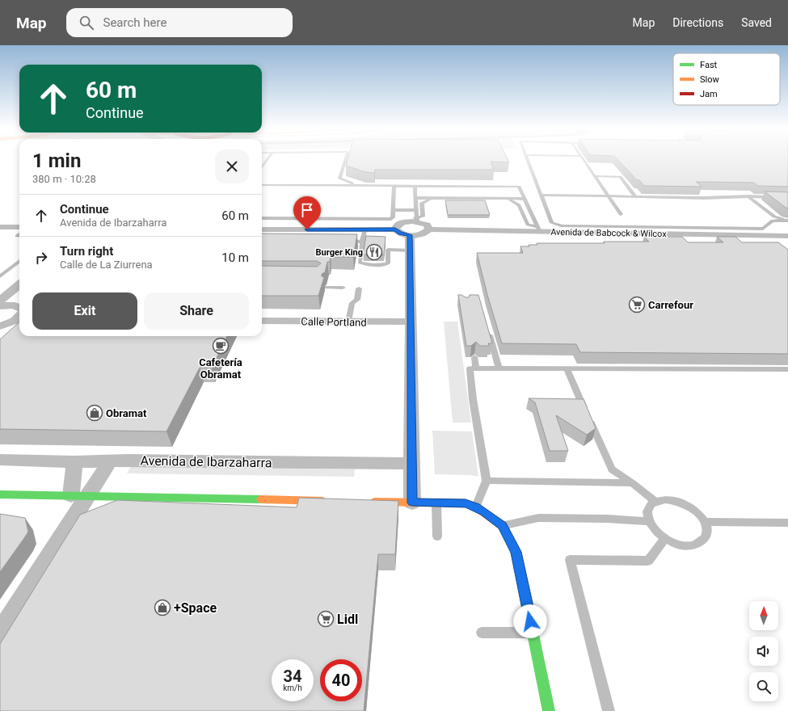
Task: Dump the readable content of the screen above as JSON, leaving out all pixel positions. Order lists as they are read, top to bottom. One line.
{"streets":{"street":["Avenida de Babcock & Wilcox","Calle Portland","Avenida de Ibarzaharra"]},"places":{"restaurant":["Burger King"],"supermarket":["Carrefour","Lidl"],"cafe":["Cafetería Obramat"],"shop":["Obramat","+Space"]},"legend":["Fast","Slow","Jam"],"north":"top","page":{"header":"Map","search":"Search here","nav":["Map","Directions","Saved"],"turn":["60 m","Continue"],"heading":["1 min","380 m · 10:28"],"list":[{"name":"Continue","note":"Avenida de Ibarzaharra","value":"60 m"},{"name":"Turn right","note":"Calle de La Ziurrena","value":"10 m"}],"buttons":["Exit","Share"],"speed":"34 km/h","limit":"40"}}
